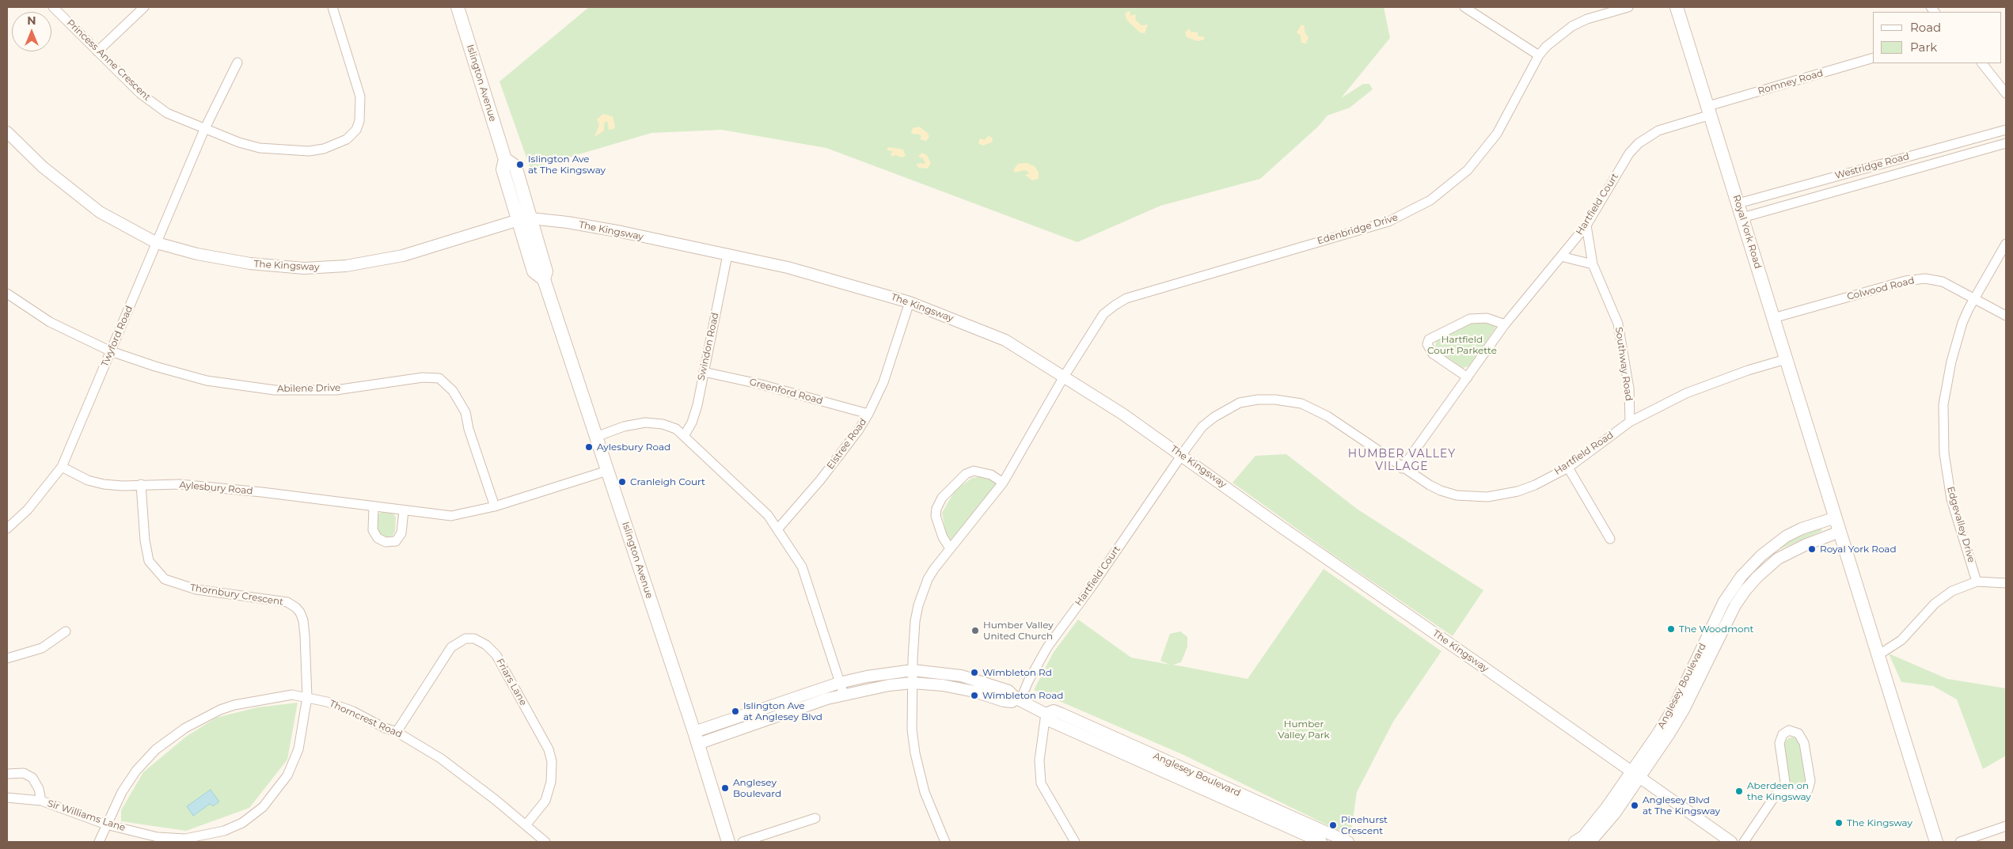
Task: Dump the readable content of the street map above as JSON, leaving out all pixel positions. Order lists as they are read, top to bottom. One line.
{"streets":{"main road":["Islington Avenue","Royal York Road"],"street":["Princess Anne Crescent","Romney Road","Westridge Road","Hartfield Court","Edenbridge Drive","The Kingsway","Colwood Road","Twyford Road","Swindon Road","Southway Road","Abilene Drive","Greenford Road","Elstree Road","Hartfield Road","Aylesbury Road","Edgevalley Drive","Thornbury Crescent","Friars Lane","Anglesey Boulevard","Thorncrest Road","Sir Williams Lane"]},"crossings":[["Princess Anne Crescent","Twyford Road"],["Romney Road","Hartfield Court"],["Romney Road","Royal York Road"],["Islington Avenue","The Kingsway"],["Islington Avenue","Aylesbury Road"],["Islington Avenue","Anglesey Boulevard"],["Westridge Road","Royal York Road"],["Hartfield Court","The Kingsway"],["Hartfield Court","Royal York Road"],["Hartfield Court","Southway Road"],["Hartfield Court","Hartfield Road"],["Hartfield Court","Anglesey Boulevard"],["Edenbridge Drive","The Kingsway"],["The Kingsway","Twyford Road"],["The Kingsway","Swindon Road"],["The Kingsway","Elstree Road"],["The Kingsway","Hartfield Road"],["The Kingsway","Anglesey Boulevard"],["Royal York Road","Colwood Road"],["Royal York Road","Hartfield Road"],["Royal York Road","Anglesey Boulevard"],["Colwood Road","Edgevalley Drive"],["Twyford Road","Abilene Drive"],["Twyford Road","Aylesbury Road"],["Swindon Road","Greenford Road"],["Southway Road","Hartfield Road"],["Abilene Drive","Aylesbury Road"],["Greenford Road","Elstree Road"],["Aylesbury Road","Thornbury Crescent"],["Thornbury Crescent","Thorncrest Road"],["Thornbury Crescent","Sir Williams Lane"],["Friars Lane","Thorncrest Road"],["Thorncrest Road","Sir Williams Lane"]],"districts":["HUMBER VALLEY VILLAGE"],"parks":["Hartfield Court Parkette","Humber Valley Park"],"places":["Islington Ave at The Kingsway","Aylesbury Road","Cranleigh Court","Royal York Road","The Woodmont","Humber Valley United Church","Wimbleton Rd","Wimbleton Road","Islington Ave at Anglesey Blvd","Anglesey Boulevard","Aberdeen on the Kingsway","Anglesey Blvd at The Kingsway","The Kingsway","Pinehurst Crescent"],"legend":["Road","Park"],"north":"top"}
